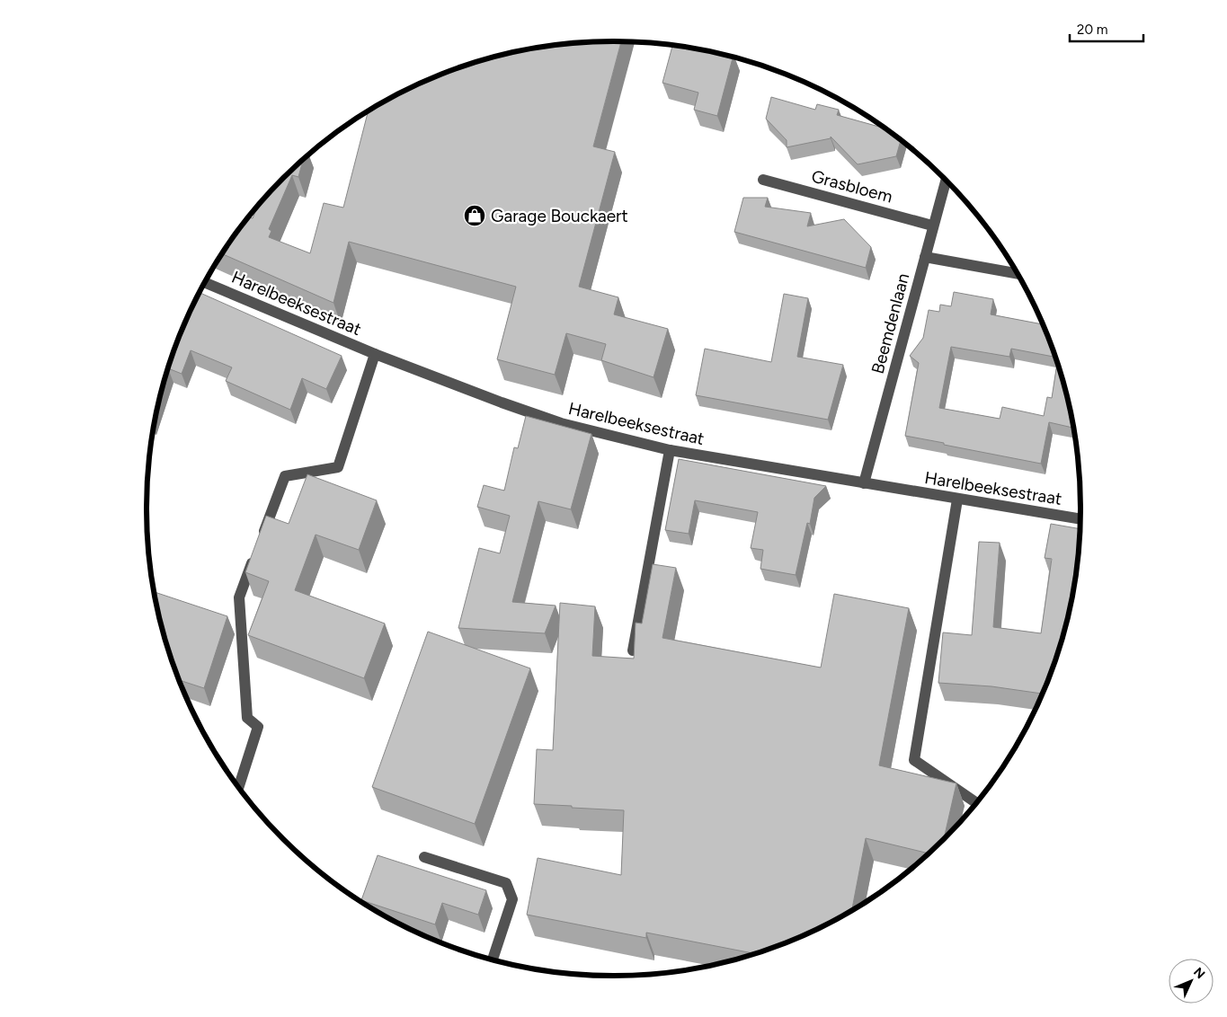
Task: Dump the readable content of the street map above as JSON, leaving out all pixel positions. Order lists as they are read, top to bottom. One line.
{"streets":{"street":["Grasbloem","Harelbeeksestraat","Beemdenlaan"]},"crossings":[["Grasbloem","Beemdenlaan"],["Harelbeeksestraat","Beemdenlaan"]],"places":{"shop":["Garage Bouckaert"]},"scale_bar":"20 m","north":"top right"}
